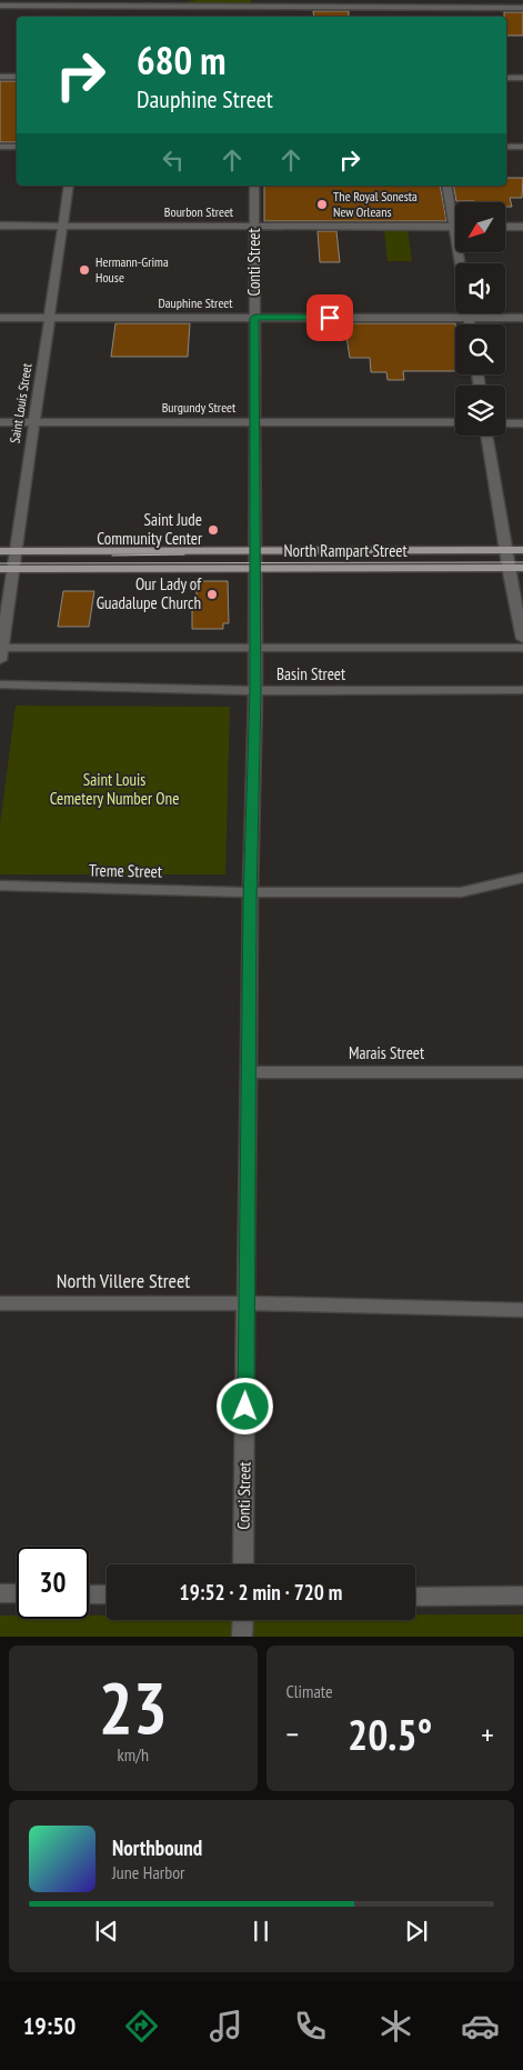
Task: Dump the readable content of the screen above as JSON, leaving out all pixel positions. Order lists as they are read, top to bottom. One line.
{"streets":{"main road":["North Rampart Street"],"street":["Bourbon Street","Conti Street","Dauphine Street","Saint Louis Street","Burgundy Street","Basin Street","Treme Street","Marais Street","North Villere Street"]},"crossings":[["Bourbon Street","Conti Street"],["Bourbon Street","Saint Louis Street"],["Conti Street","Dauphine Street"],["Conti Street","Burgundy Street"],["Conti Street","North Rampart Street"],["Conti Street","Basin Street"],["Conti Street","Treme Street"],["Conti Street","Marais Street"],["Conti Street","North Villere Street"],["Dauphine Street","Saint Louis Street"],["Saint Louis Street","Burgundy Street"],["Saint Louis Street","North Rampart Street"],["Saint Louis Street","Basin Street"]],"parks":["Saint Louis Cemetery Number One"],"places":["The Royal Sonesta New Orleans","Hermann-Grima House","Saint Jude Community Center","Our Lady of Guadalupe Church"],"north":"bottom left","page":{"turn":["680 m","Dauphine Street"],"limit":"30","trip":"19:52 · 2 min · 720 m","tile":[["23","km/h"],"Climate"],"heat":["−","20.5°","+"],"song":["Northbound","June Harbor"],"tabs":"19:50"}}
